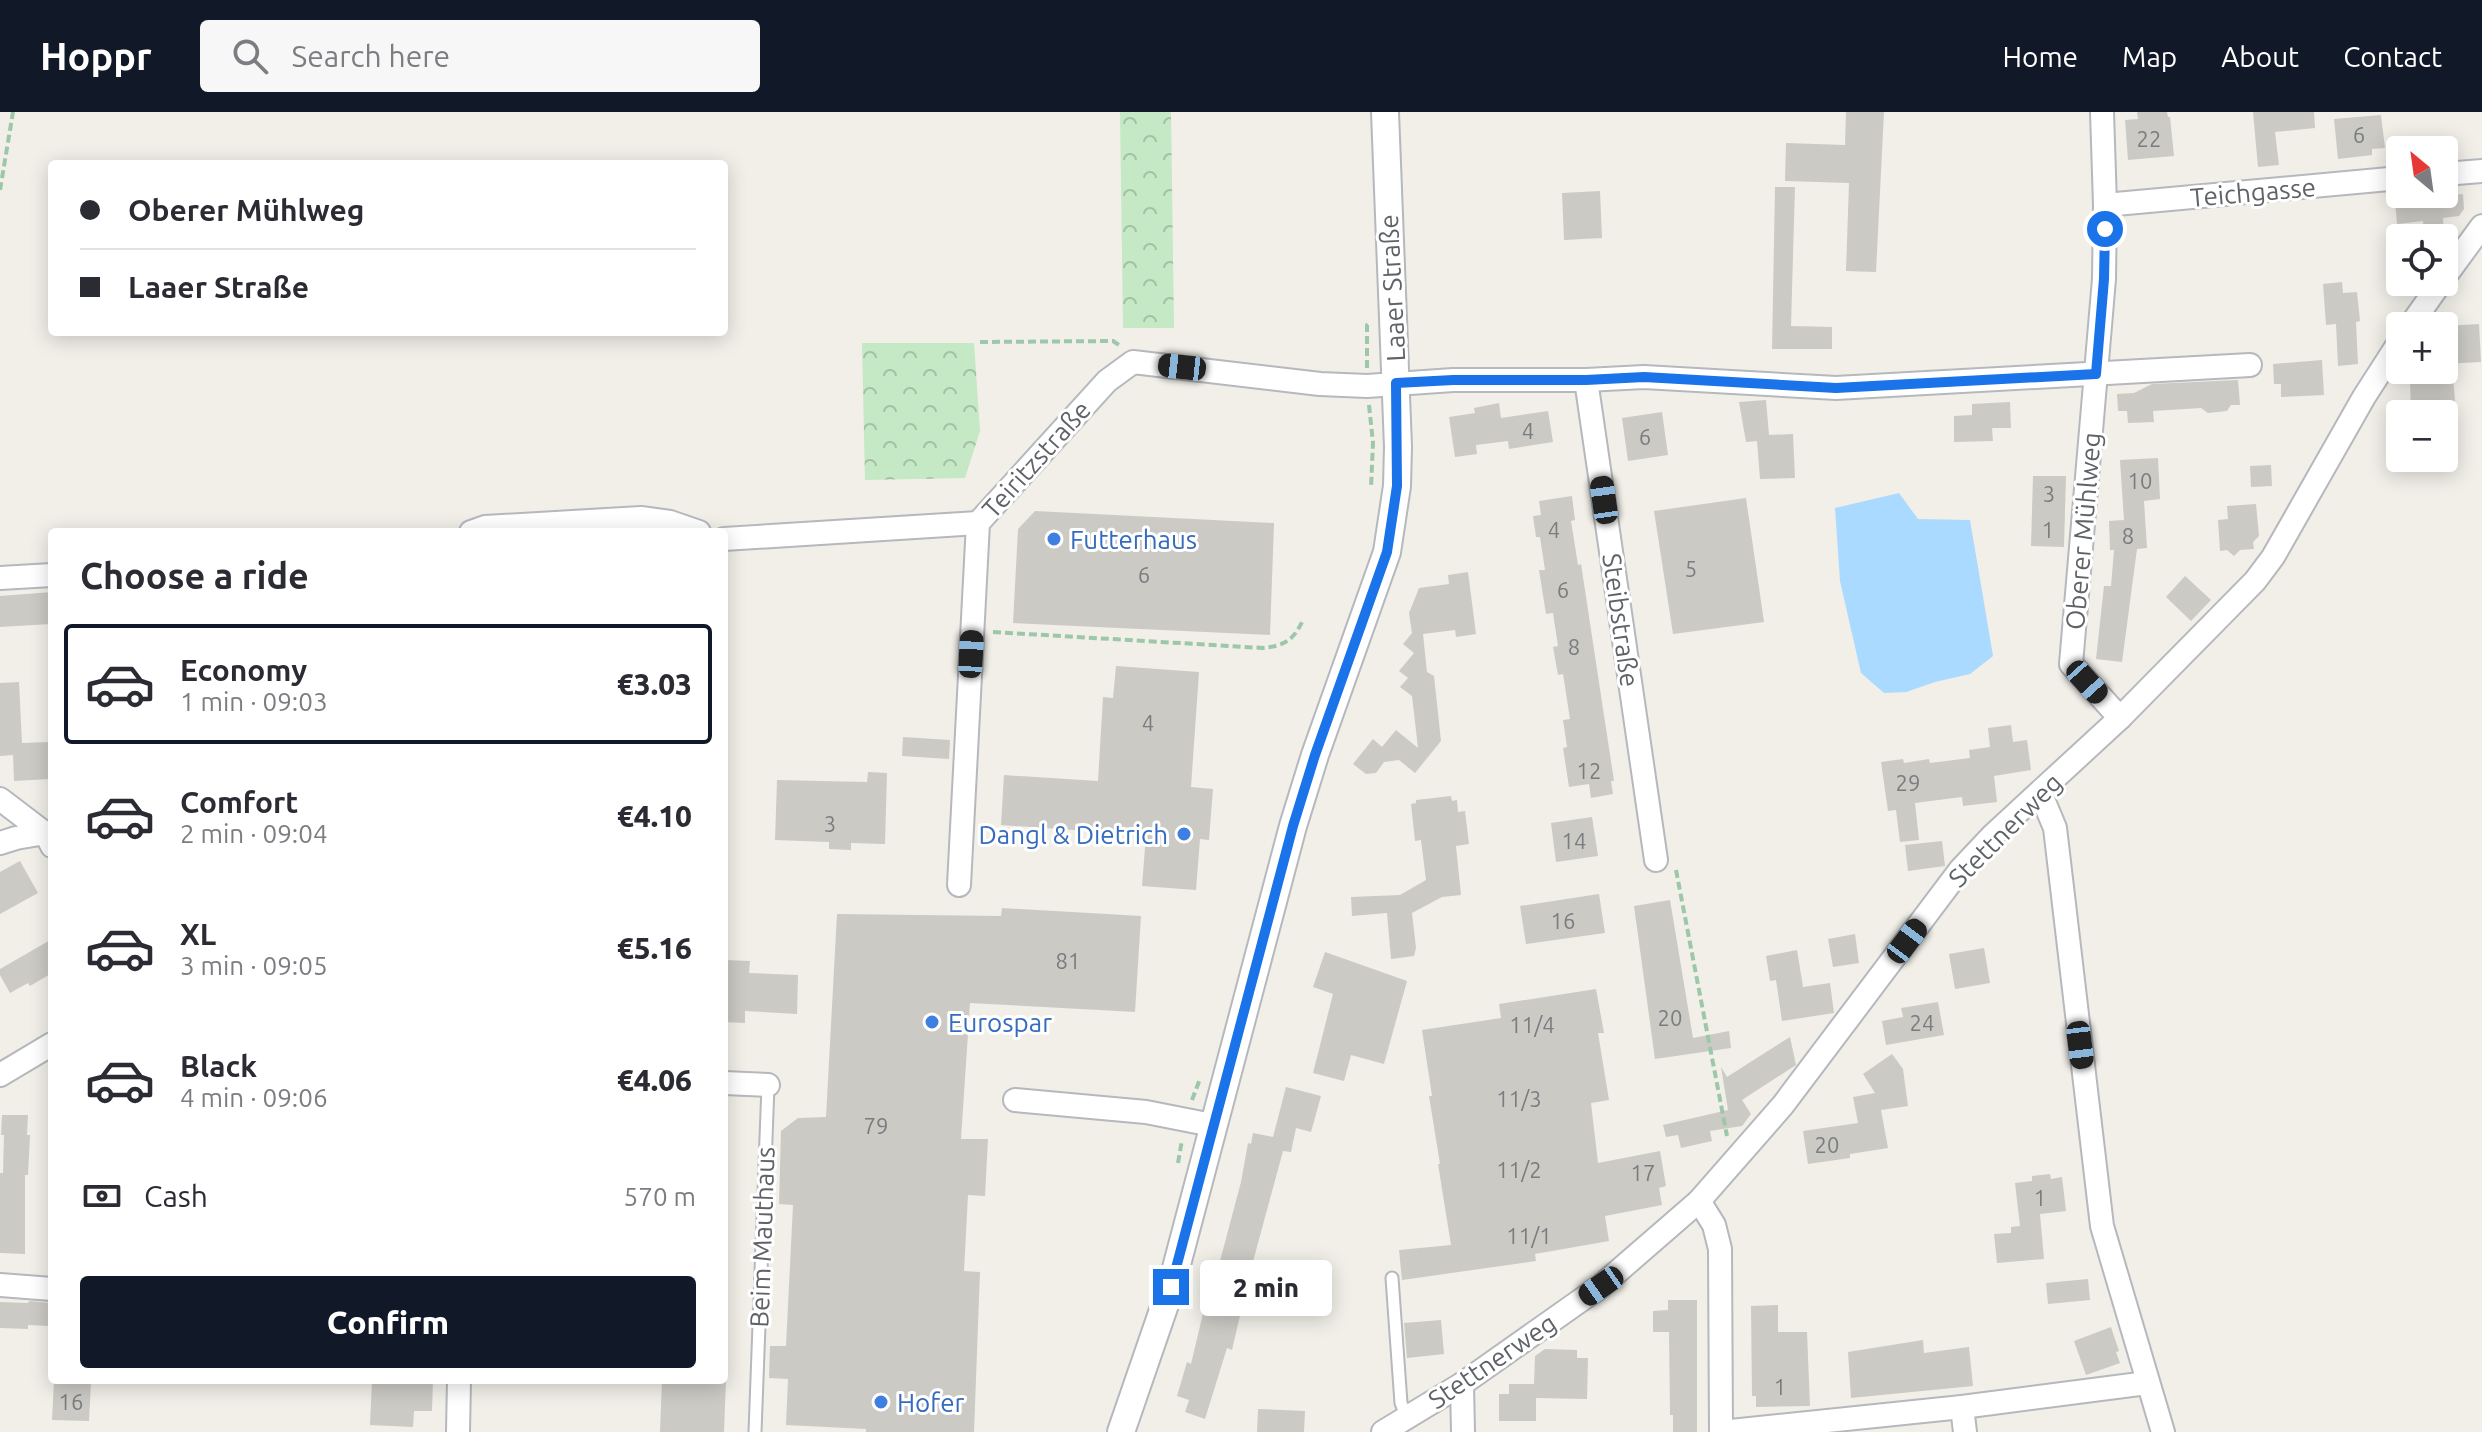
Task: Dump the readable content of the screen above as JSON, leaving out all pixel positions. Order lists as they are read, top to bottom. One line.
{"streets":{"street":["Teichgasse","Laaer Straße","Teiritzstraße","Oberer Mühlweg","Steibstraße","Stettnerweg","Beim Mauthaus"]},"crossings":[["Teichgasse","Oberer Mühlweg"],["Oberer Mühlweg","Stettnerweg"]],"places":["Futterhaus","Dangl & Dietrich","Eurospar","Hofer"],"house_numbers":["6","22","4","6","10","3","4","1","8","5","6","6","8","4","12","29","3","14","16","81","20","24","11/4","11/3","79","20","11/2","17","1","11/1","1","16"],"north":"top left","page":{"header":"Hoppr","search":"Search here","nav":["Home","Map","About","Contact"],"map_buttons":["+","−"],"banner":["Oberer Mühlweg","Laaer Straße"],"heading":"Choose a ride","list":[{"name":"Economy","note":"1 min · 09:03","value":"€3.03"},{"name":"Comfort","note":"2 min · 09:04","value":"€4.10"},{"name":"XL","note":"3 min · 09:05","value":"€5.16"},{"name":"Black","note":"4 min · 09:06","value":"€4.06"}],"pay":["Cash","570 m"],"bubble":"2 min","buttons":"Confirm"}}
